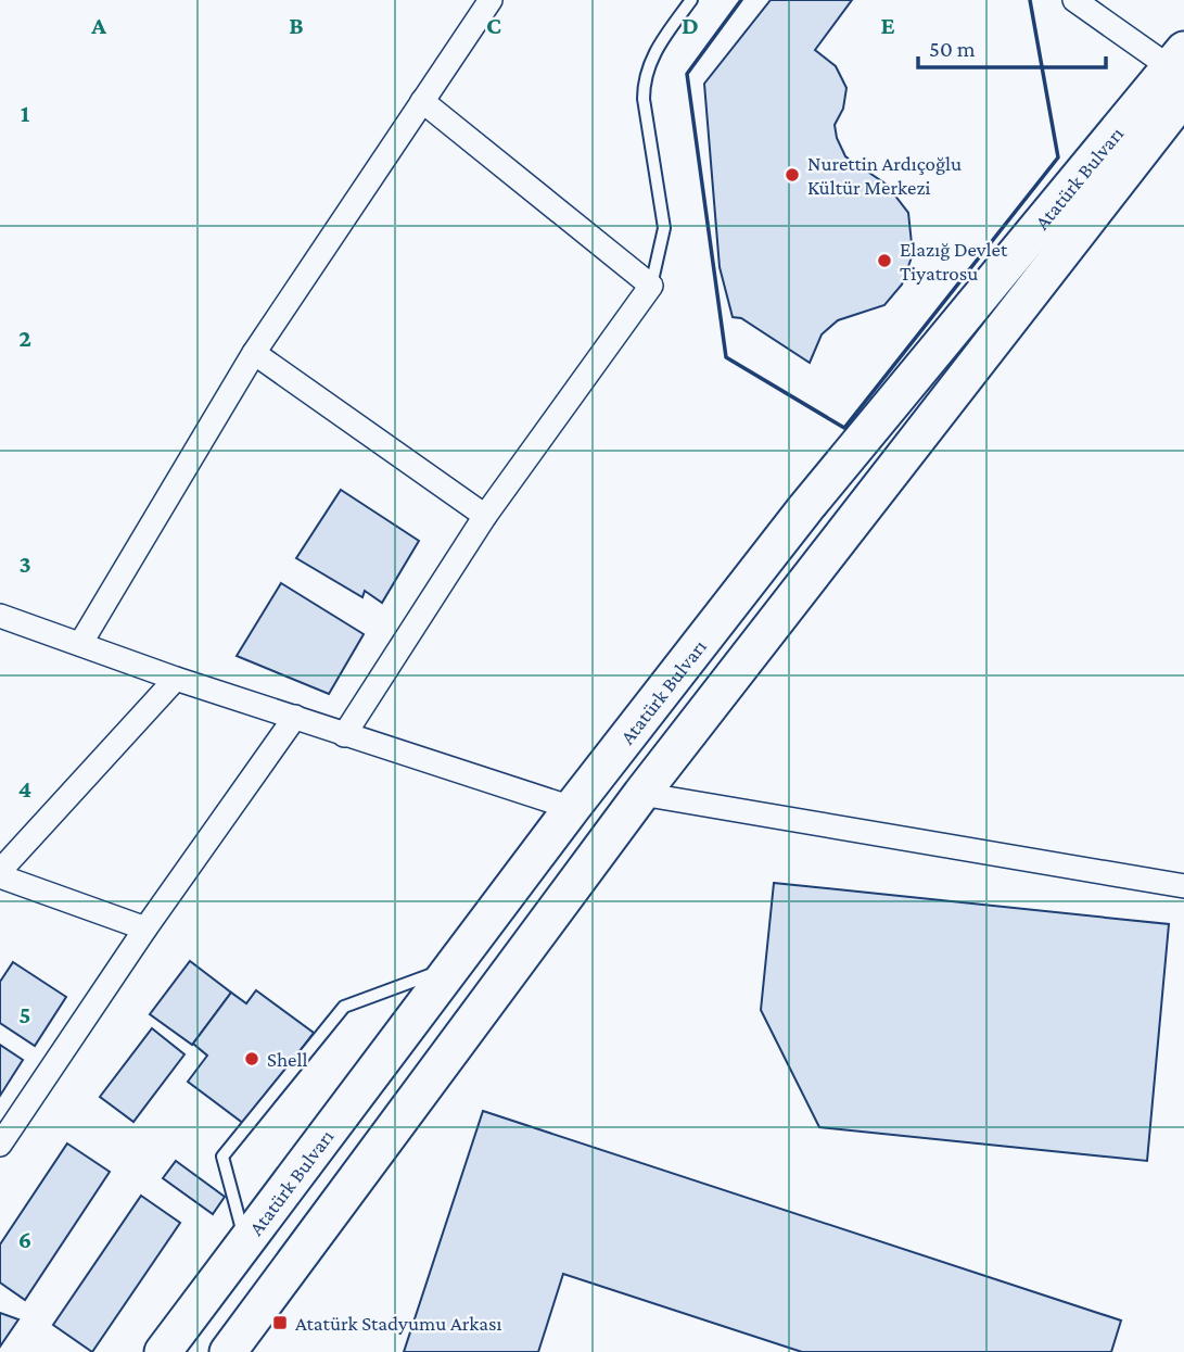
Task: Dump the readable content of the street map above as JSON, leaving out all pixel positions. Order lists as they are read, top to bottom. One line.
{"streets":{"main road":["Atatürk Bulvarı"]},"places":{"other":["Nurettin Ardıçoğlu Kültür Merkezi","Elazığ Devlet Tiyatrosu","Shell"],"transit":["Atatürk Stadyumu Arkası"]},"scale_bar":"50 m","grid":{"columns":["A","B","C","D","E"],"rows":["1","2","3","4","5","6"]}}
